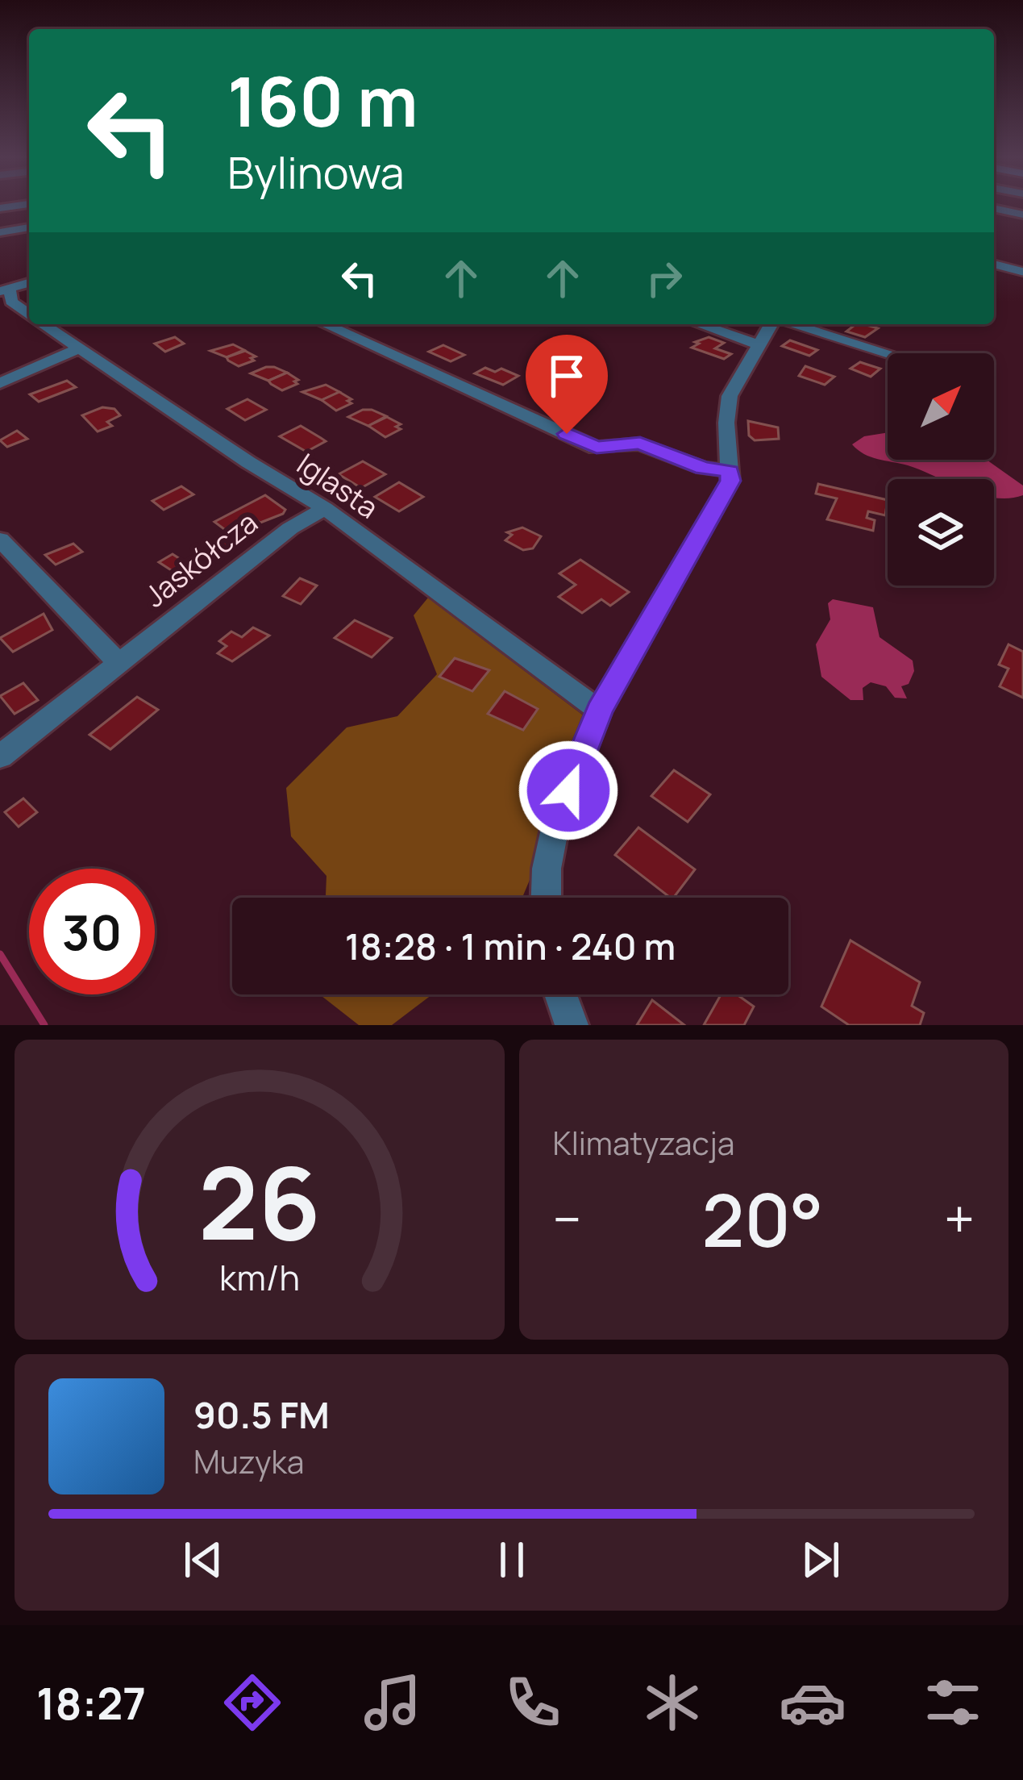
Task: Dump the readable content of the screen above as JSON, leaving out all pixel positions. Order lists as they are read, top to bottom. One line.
{"streets":{"street":["Iglasta","Jaskółcza"]},"crossings":[["Iglasta","Jaskółcza"]],"north":"top right","page":{"turn":["160 m","Bylinowa"],"limit":"30","trip":"18:28 · 1 min · 240 m","tile":"Klimatyzacja","heat":["−","20°","+"],"song":["90.5 FM","Muzyka"],"tabs":"18:27","gauge":["26","km/h"]}}
